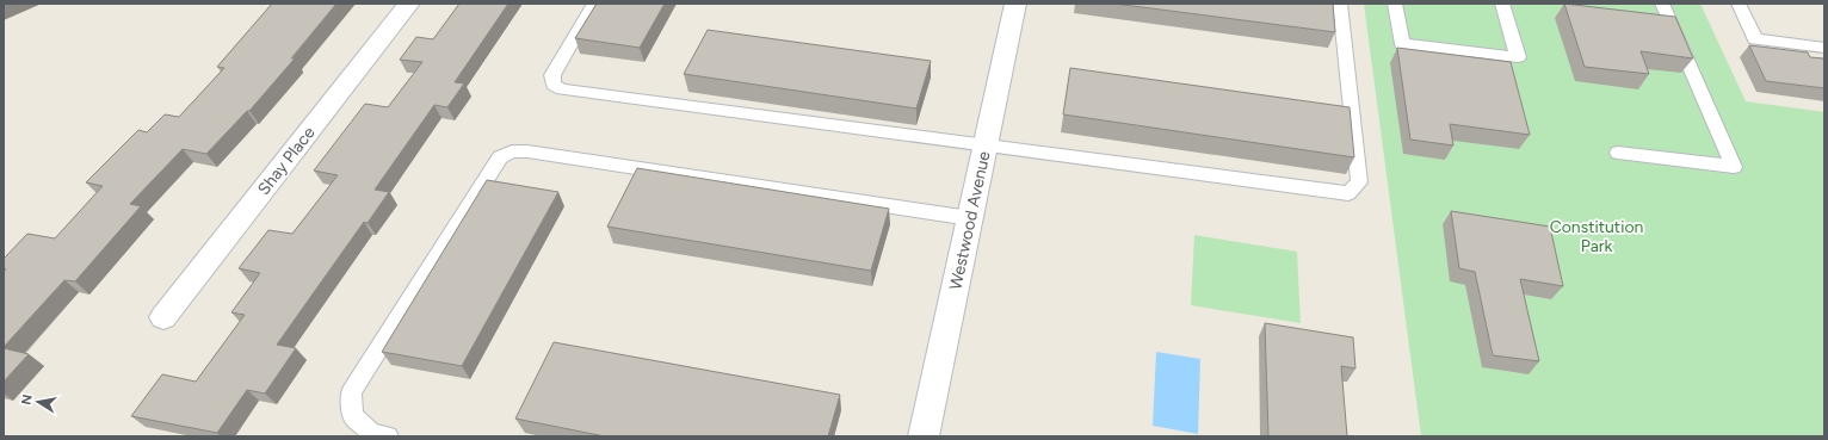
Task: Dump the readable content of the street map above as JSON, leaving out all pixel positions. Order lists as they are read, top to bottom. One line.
{"streets":{"street":["Shay Place","Westwood Avenue"]},"parks":["Constitution Park"],"north":"left"}
